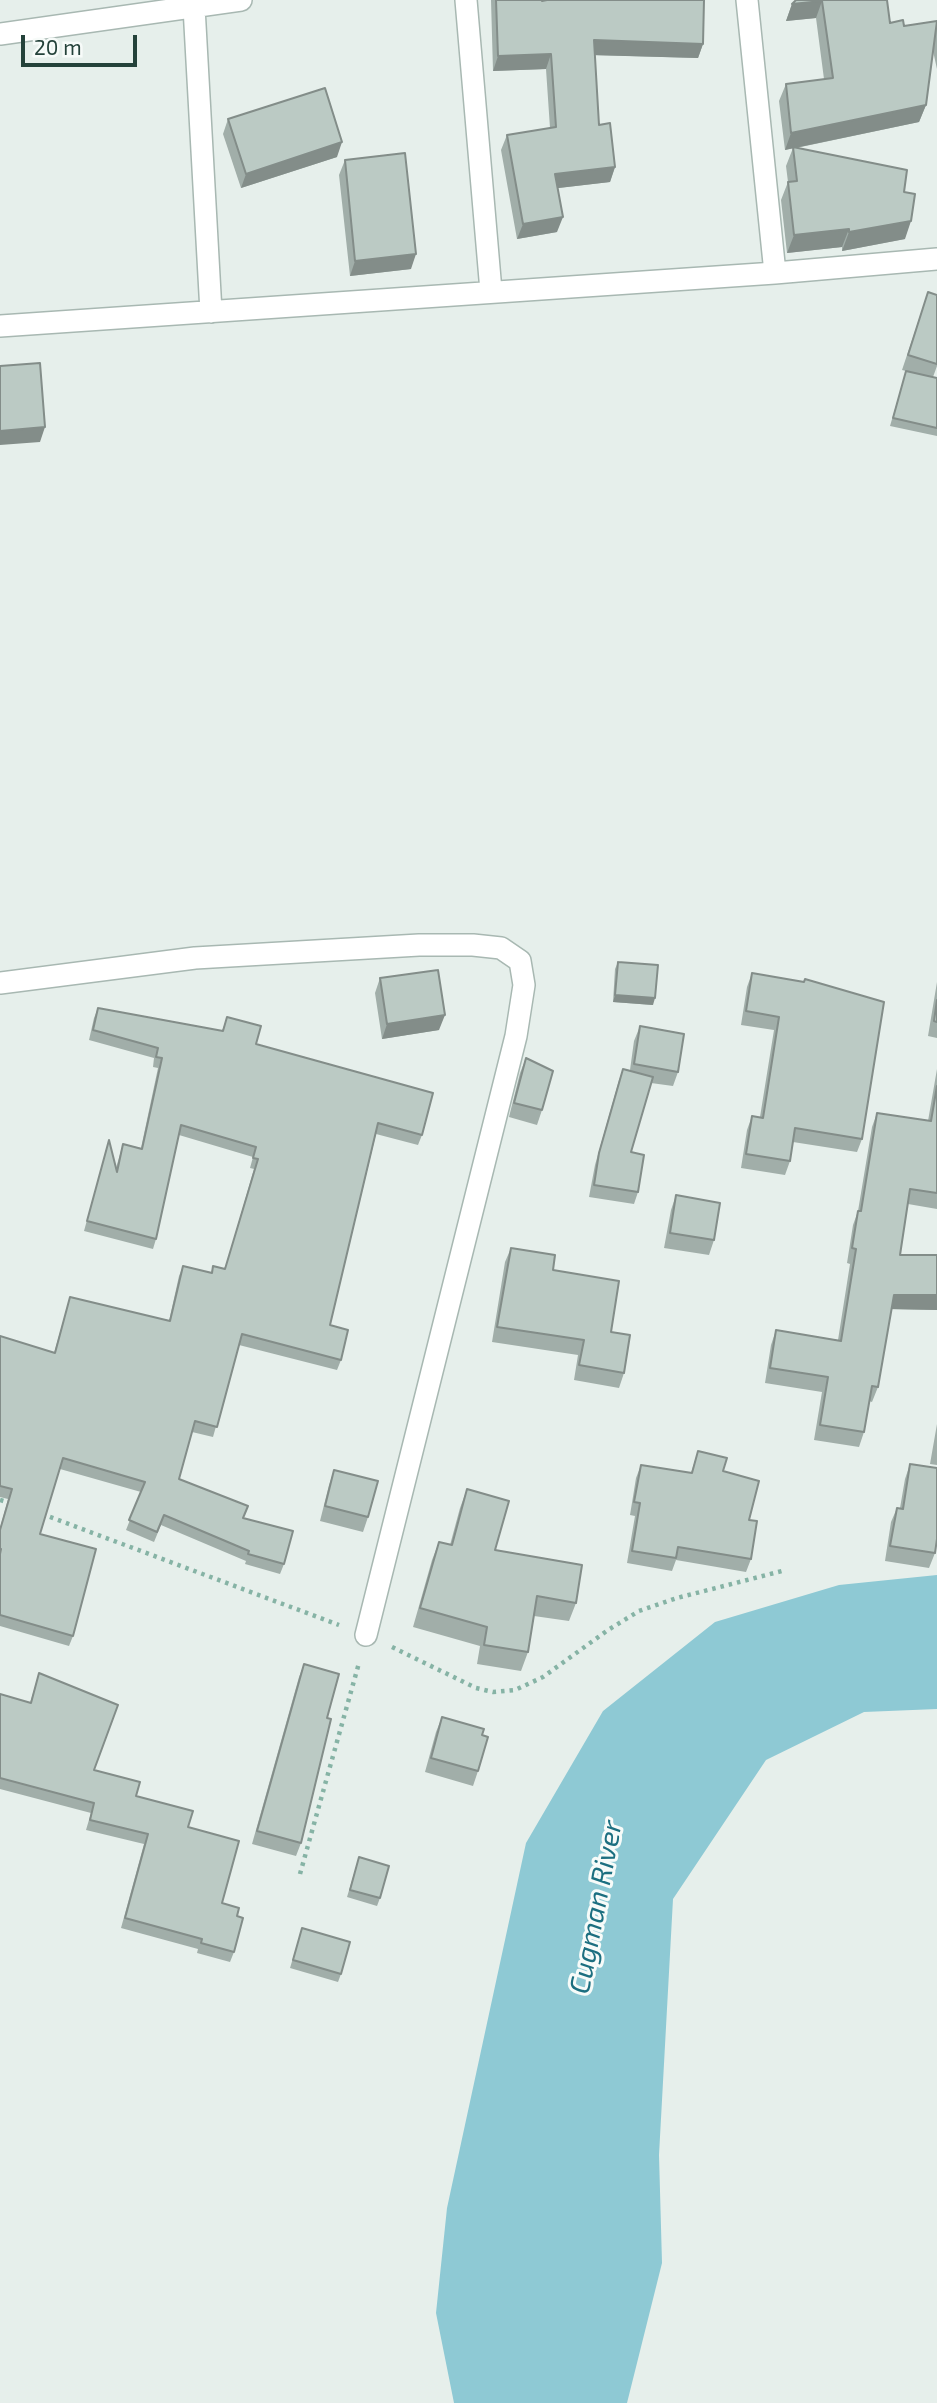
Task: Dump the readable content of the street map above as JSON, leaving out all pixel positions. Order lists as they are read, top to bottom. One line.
{"water":["Cugman River"],"scale_bar":"20 m"}
